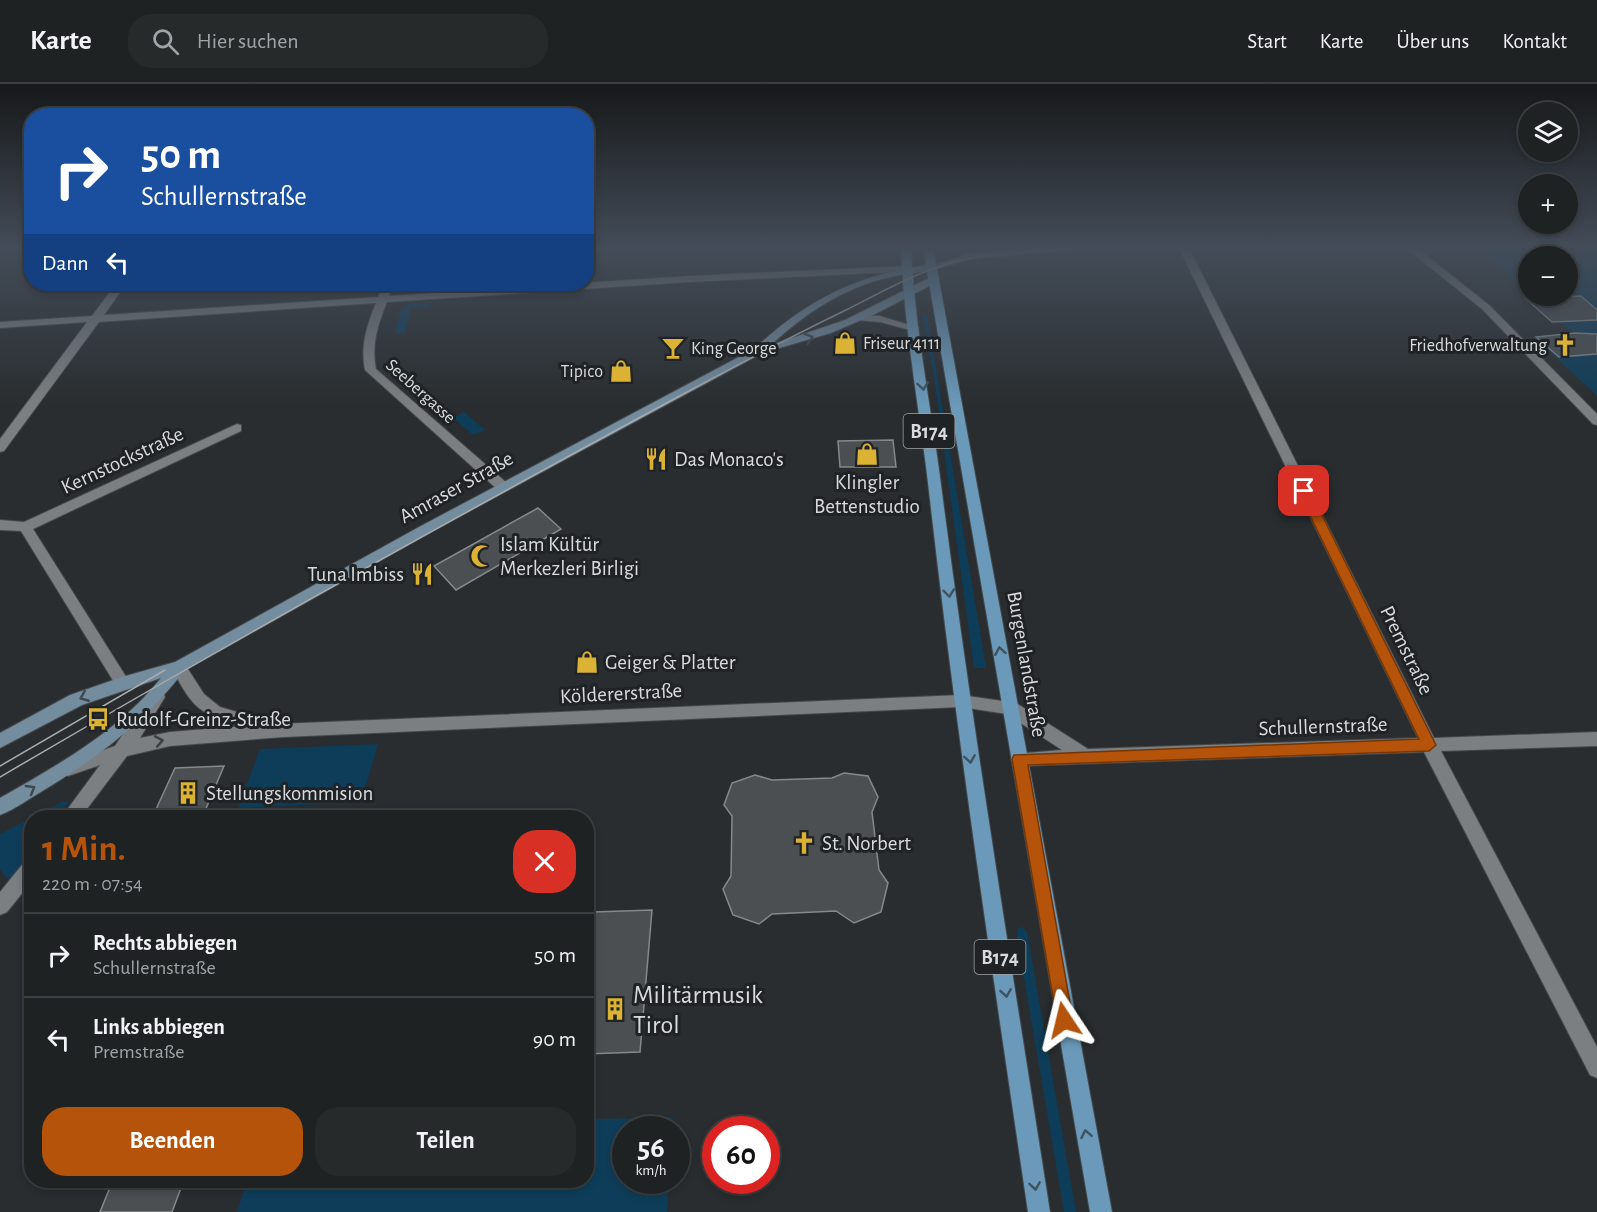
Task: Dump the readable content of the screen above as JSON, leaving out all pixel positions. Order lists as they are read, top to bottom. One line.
{"streets":{"main road":["B174","Burgenlandstraße"],"street":["Seebergasse","Kernstockstraße","Amraser Straße","Premstraße","Köldererstraße","Schullernstraße"]},"crossings":[["Seebergasse","Amraser Straße"],["B174","Köldererstraße"],["Amraser Straße","Köldererstraße"],["Premstraße","Schullernstraße"],["Burgenlandstraße","Köldererstraße"],["Burgenlandstraße","Schullernstraße"]],"places":{"shop":["Friseur 4111","Tipico","Klingler Bettenstudio","Geiger & Platter"],"church":["Friedhofverwaltung","St. Norbert"],"bar":["King George"],"restaurant":["Das Monaco's","Tuna Imbiss"],"mosque":["Islam Kültür Merkezleri Birligi"],"bus stop":["Rudolf-Greinz-Straße"],"building":["Stellungskommision","Militärmusik Tirol"]},"page":{"header":"Karte","search":"Hier suchen","nav":["Start","Karte","Über uns","Kontakt"],"map_buttons":["+","−"],"turn":["50 m","Schullernstraße"],"then":"Dann","heading":["1 Min.","220 m · 07:54"],"list":[{"name":"Rechts abbiegen","note":"Schullernstraße","value":"50 m"},{"name":"Links abbiegen","note":"Premstraße","value":"90 m"}],"buttons":["Beenden","Teilen"],"speed":"56 km/h","limit":"60"}}
